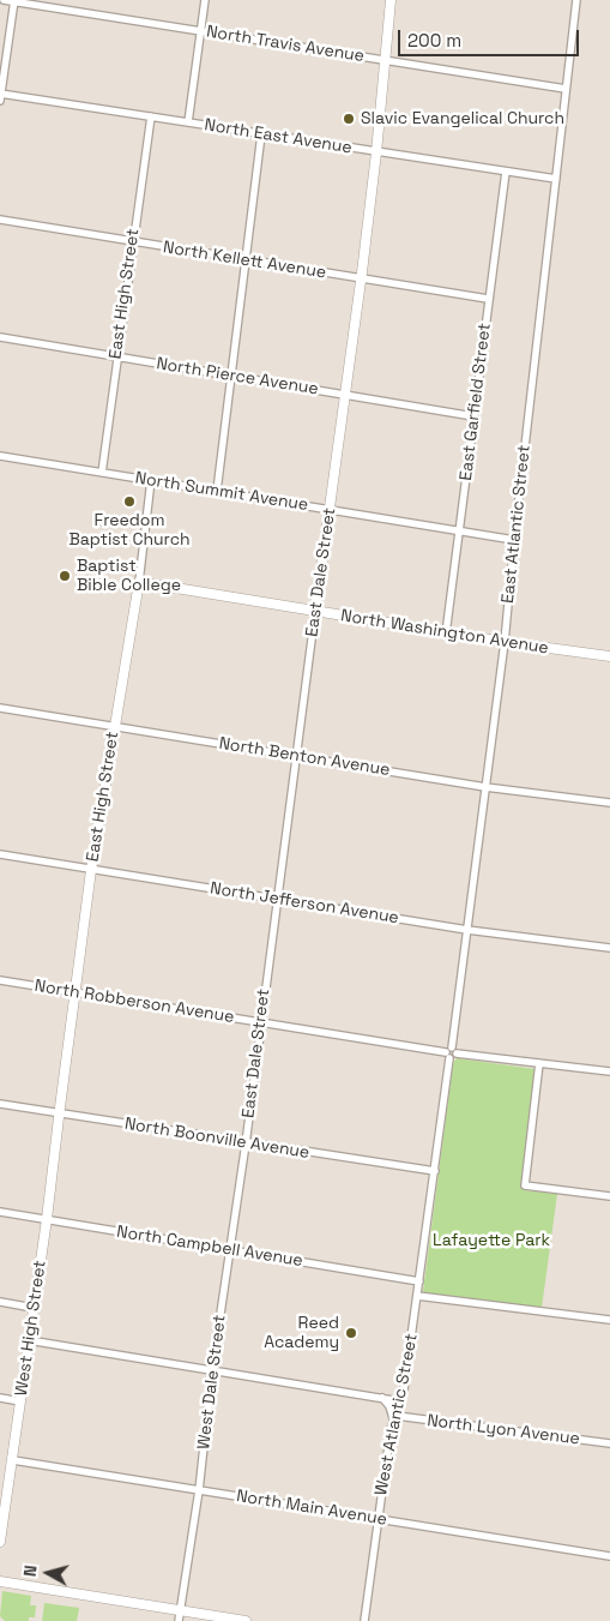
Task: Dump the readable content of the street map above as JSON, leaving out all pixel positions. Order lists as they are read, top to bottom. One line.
{"streets":{"street":["North Travis Avenue","North East Avenue","North Kellett Avenue","East High Street","North Pierce Avenue","East Garfield Street","North Summit Avenue","East Atlantic Street","East Dale Street","North Washington Avenue","North Benton Avenue","North Jefferson Avenue","North Robberson Avenue","North Boonville Avenue","North Campbell Avenue","West High Street","West Dale Street","West Atlantic Street","North Lyon Avenue","North Main Avenue"]},"crossings":[["North Travis Avenue","East Atlantic Street"],["North Travis Avenue","East Dale Street"],["North East Avenue","East High Street"],["North East Avenue","East Garfield Street"],["North East Avenue","East Atlantic Street"],["North East Avenue","East Dale Street"],["North Kellett Avenue","East High Street"],["North Kellett Avenue","East Garfield Street"],["North Kellett Avenue","East Dale Street"],["East High Street","North Pierce Avenue"],["East High Street","North Summit Avenue"],["East High Street","North Washington Avenue"],["East High Street","North Benton Avenue"],["East High Street","North Jefferson Avenue"],["East High Street","North Robberson Avenue"],["East High Street","North Boonville Avenue"],["East High Street","West High Street"],["North Pierce Avenue","East Garfield Street"],["North Pierce Avenue","East Dale Street"],["East Garfield Street","North Summit Avenue"],["East Garfield Street","North Washington Avenue"],["North Summit Avenue","East Atlantic Street"],["North Summit Avenue","East Dale Street"],["East Atlantic Street","North Washington Avenue"],["East Atlantic Street","North Benton Avenue"],["East Atlantic Street","North Jefferson Avenue"],["East Atlantic Street","North Robberson Avenue"],["East Atlantic Street","North Boonville Avenue"],["East Atlantic Street","West Atlantic Street"],["East Dale Street","North Washington Avenue"],["East Dale Street","North Benton Avenue"],["East Dale Street","North Jefferson Avenue"],["East Dale Street","North Robberson Avenue"],["East Dale Street","North Boonville Avenue"],["East Dale Street","West Dale Street"],["North Boonville Avenue","West High Street"],["North Boonville Avenue","West Dale Street"],["North Boonville Avenue","West Atlantic Street"],["North Campbell Avenue","West High Street"],["North Campbell Avenue","West Dale Street"],["North Campbell Avenue","West Atlantic Street"],["West High Street","North Main Avenue"],["West Dale Street","North Main Avenue"],["West Atlantic Street","North Lyon Avenue"],["West Atlantic Street","North Main Avenue"]],"parks":["Lafayette Park"],"places":["Slavic Evangelical Church","Freedom Baptist Church","Baptist Bible College","Reed Academy"],"scale_bar":"200 m","north":"left"}
